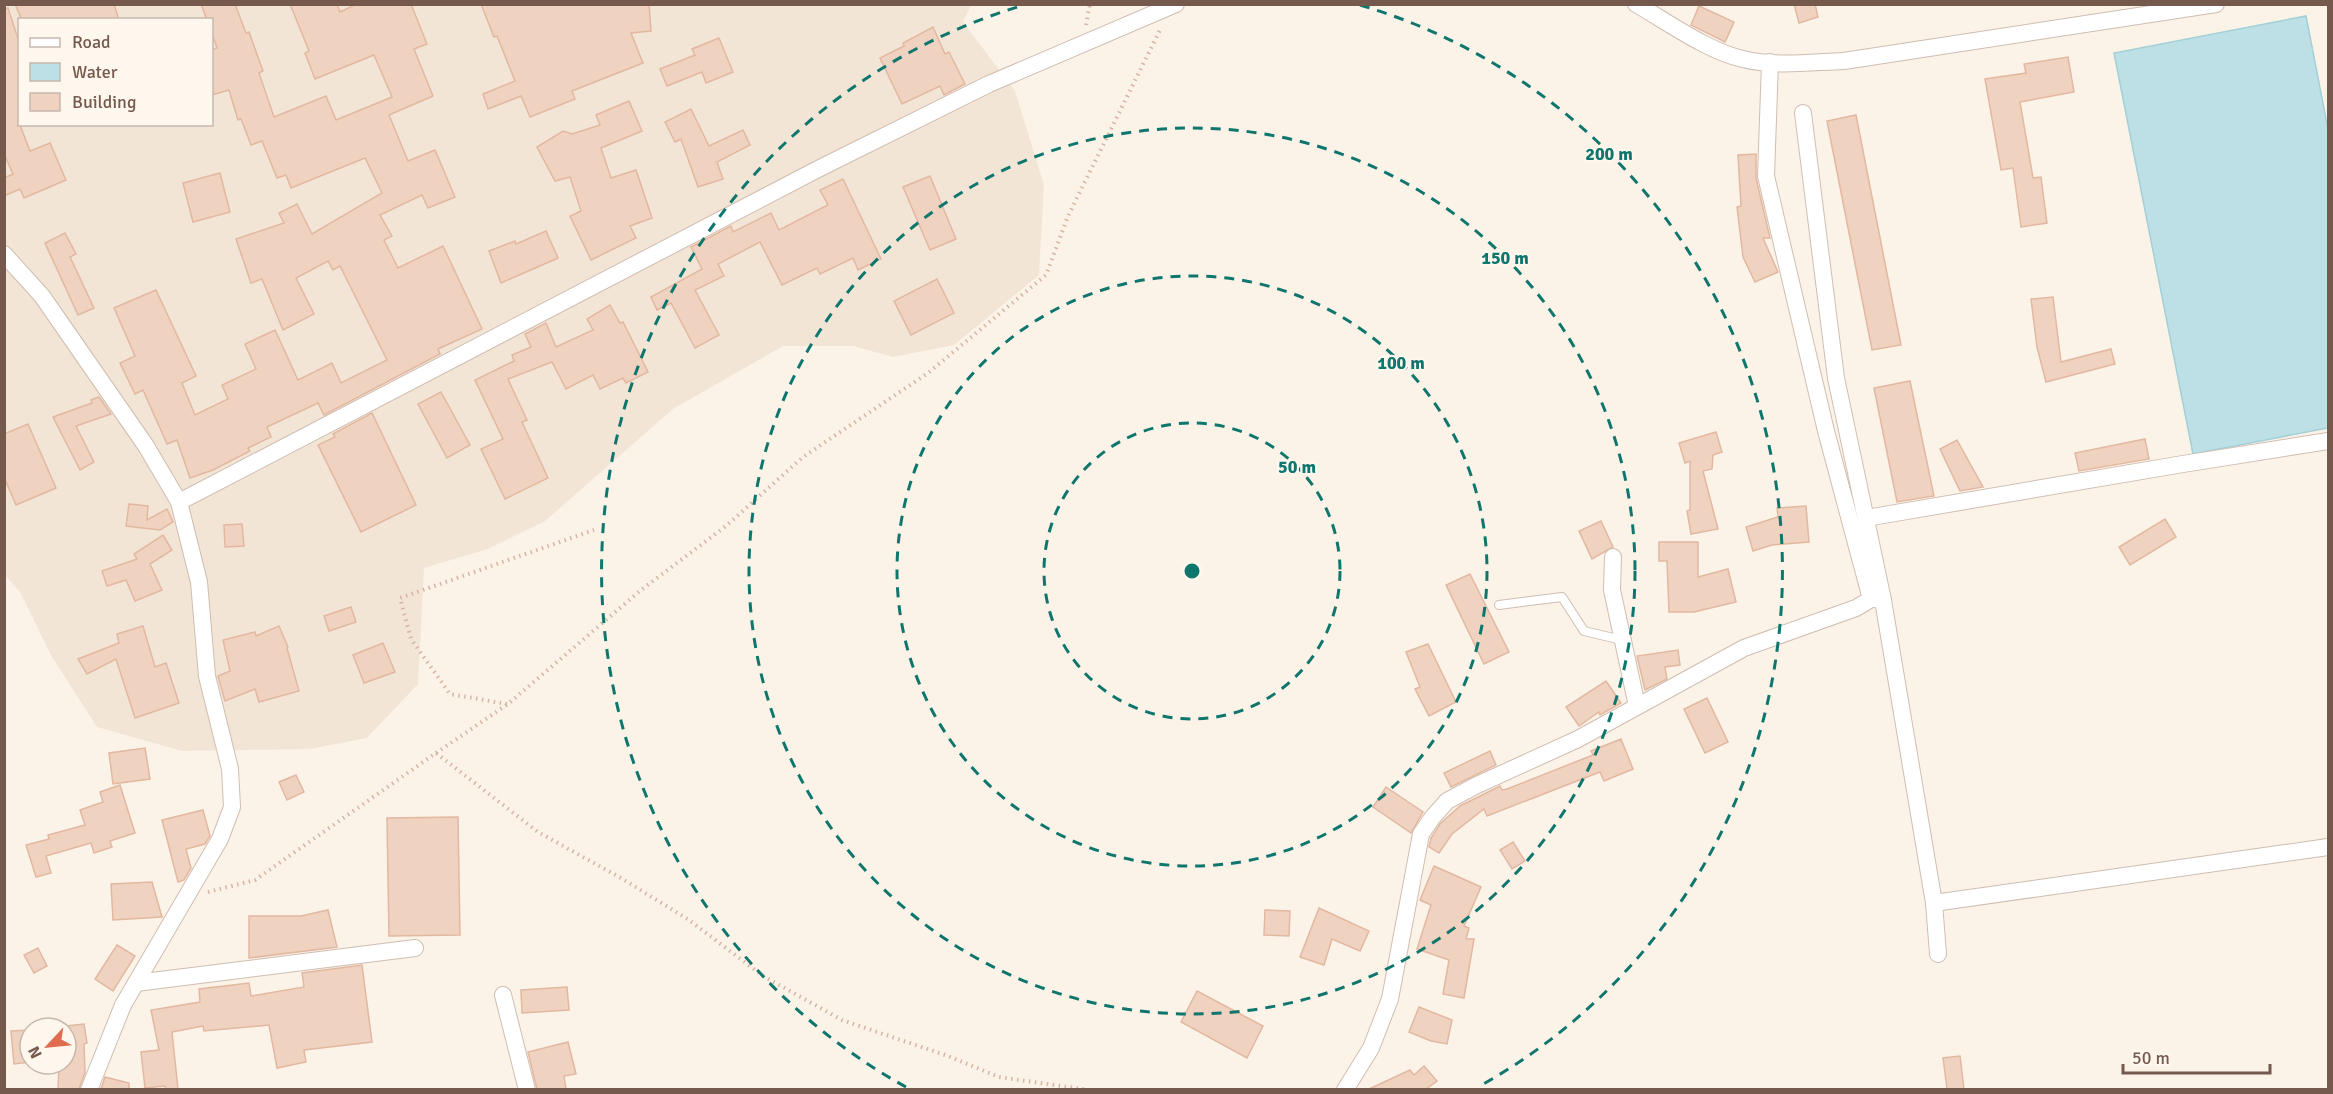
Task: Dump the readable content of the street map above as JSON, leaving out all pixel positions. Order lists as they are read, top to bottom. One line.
{"legend":["Road","Water","Building"],"scale_bar":"50 m","north":"bottom left","rings":["200 m","150 m","100 m","50 m"]}
